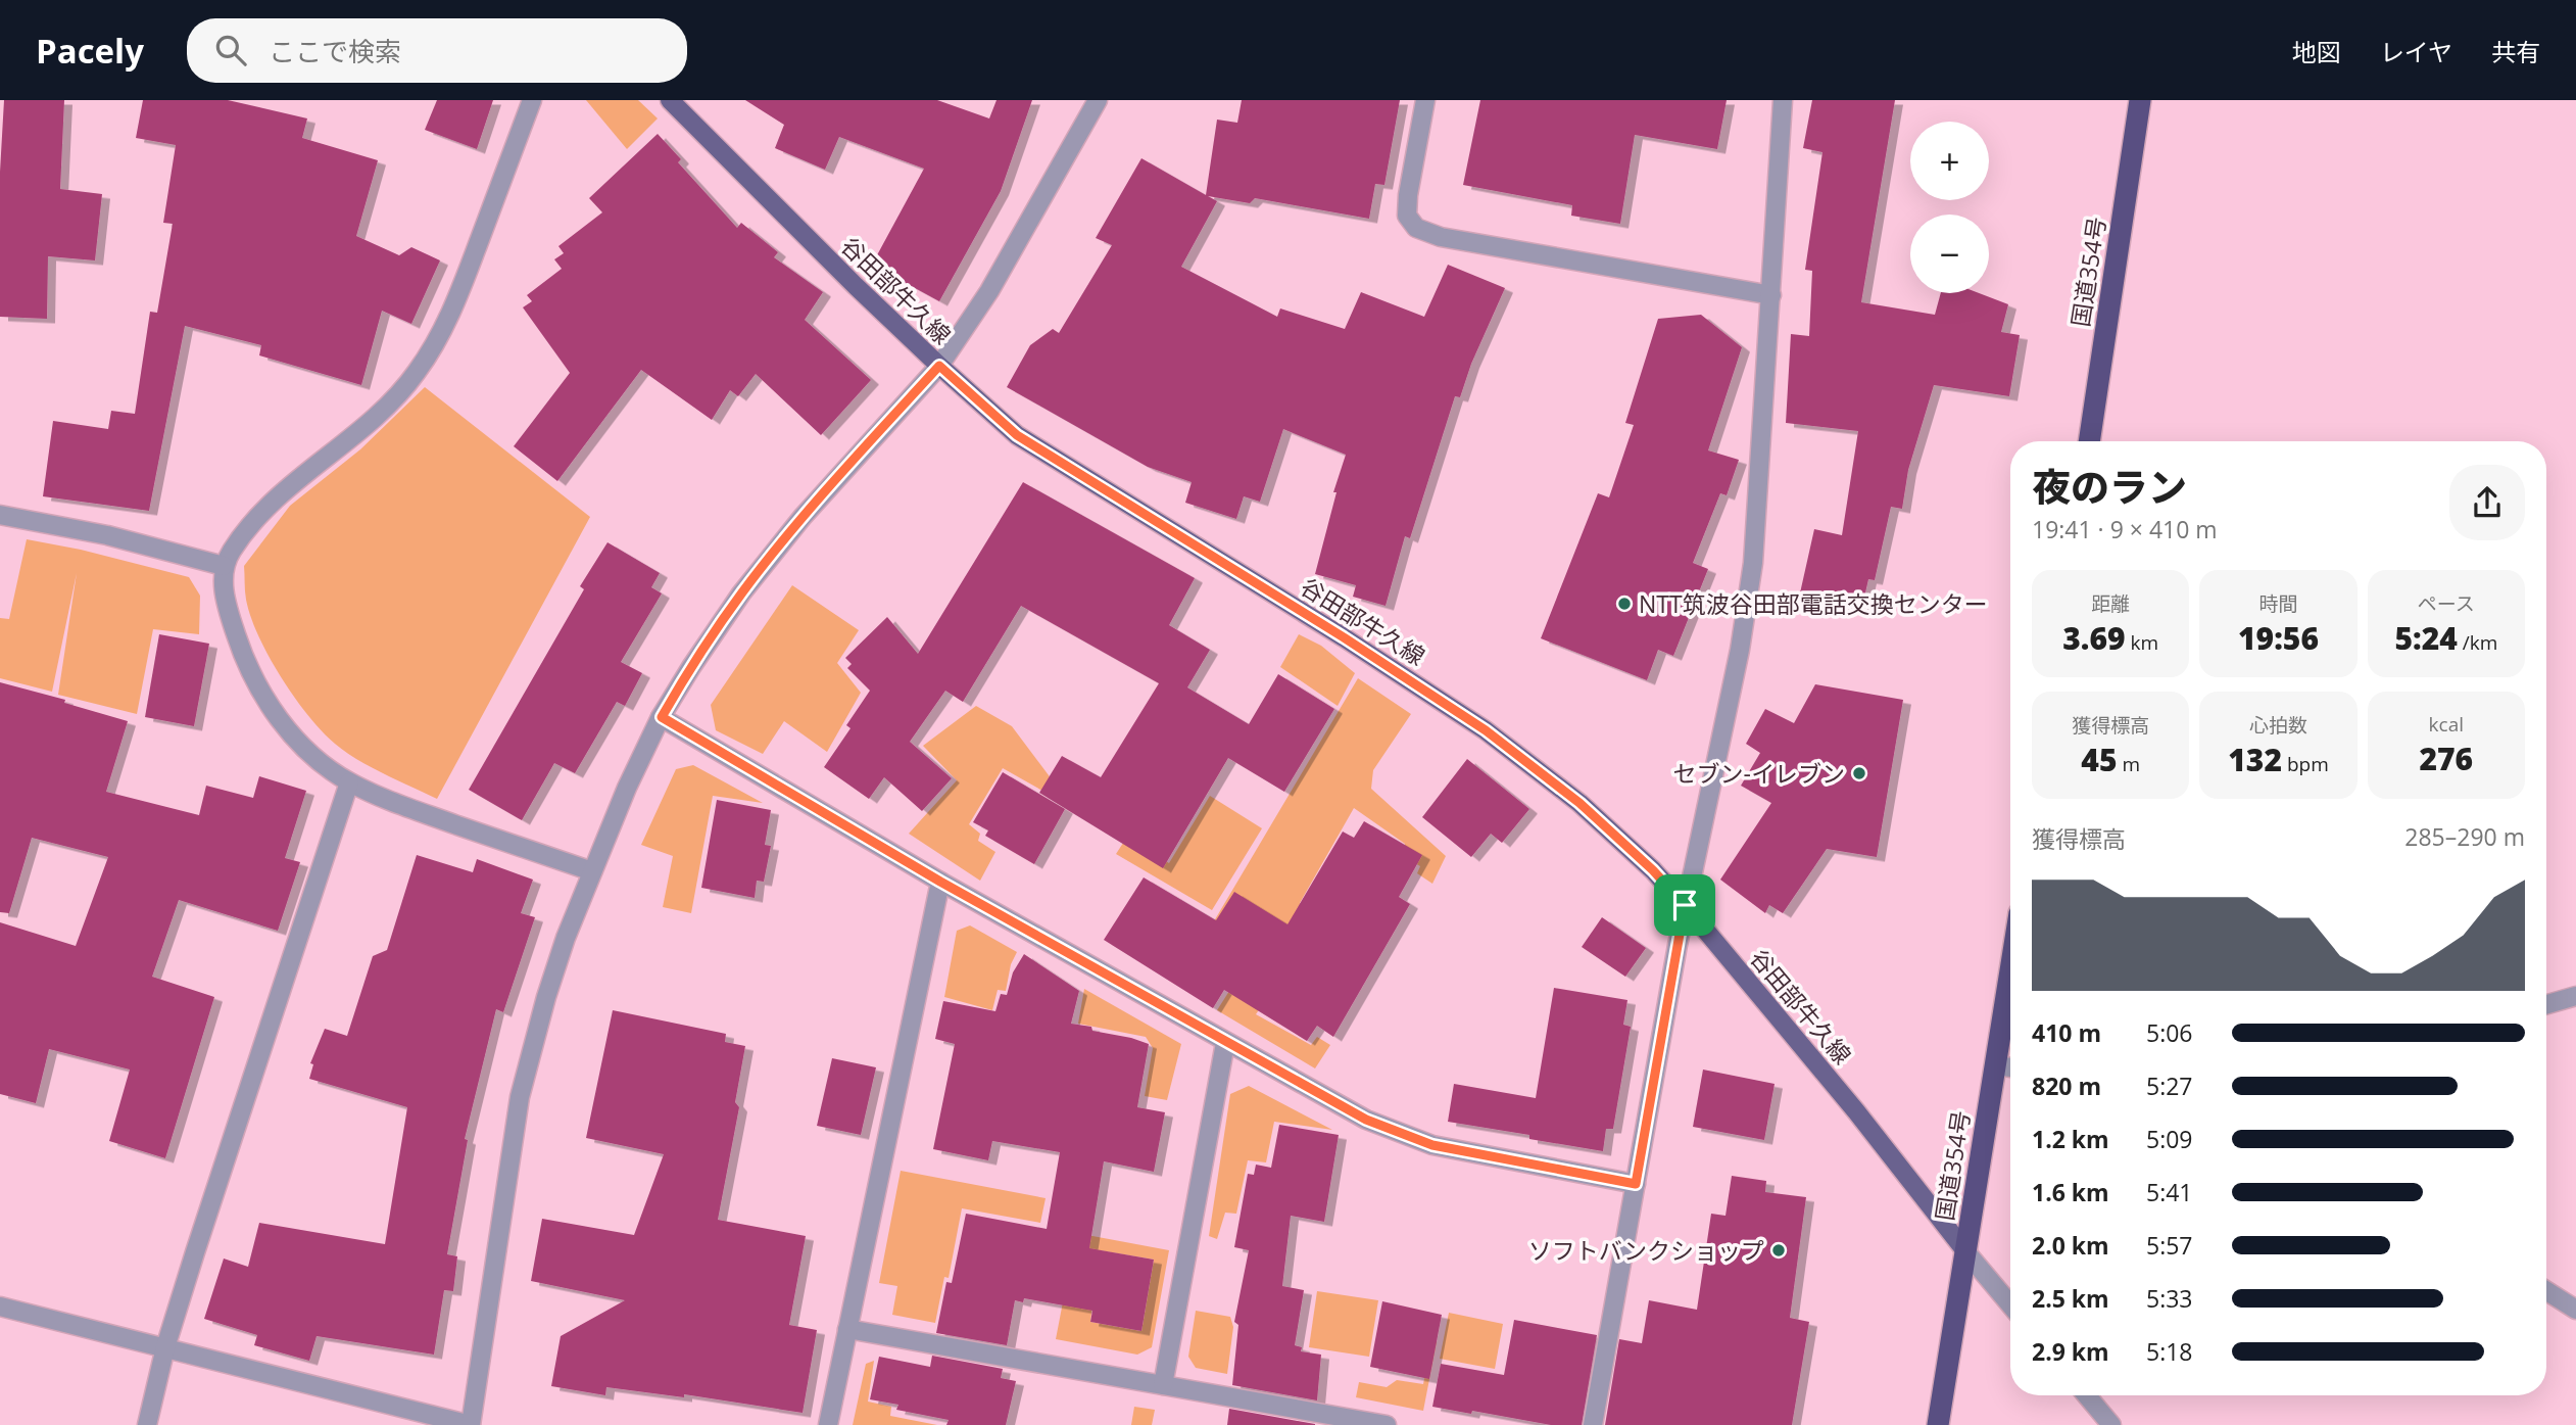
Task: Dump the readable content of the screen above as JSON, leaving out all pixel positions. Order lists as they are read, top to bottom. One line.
{"streets":{"highway":["国道354号"],"main road":["谷田部牛久線"]},"crossings":[["国道354号","谷田部牛久線"]],"places":["NTT筑波谷田部電話交換センター","セブン-イレブン","ソフトバンクショップ"],"page":{"header":"Pacely","search":"ここで検索","nav":["地図","レイヤ","共有"],"map_buttons":["+","−"],"heading":["夜のラン","19:41 · 9 × 410 m"],"stats":[["距離","3.69 km"],["時間","19:56"],["ペース","5:24 /km"],["獲得標高","45 m"],["心拍数","132 bpm"],["kcal","276"]],"chart":["獲得標高","285–290 m"],"list":[{"name":"410 m","note":"5:06"},{"name":"820 m","note":"5:27"},{"name":"1.2 km","note":"5:09"},{"name":"1.6 km","note":"5:41"},{"name":"2.0 km","note":"5:57"},{"name":"2.5 km","note":"5:33"},{"name":"2.9 km","note":"5:18"}]}}
